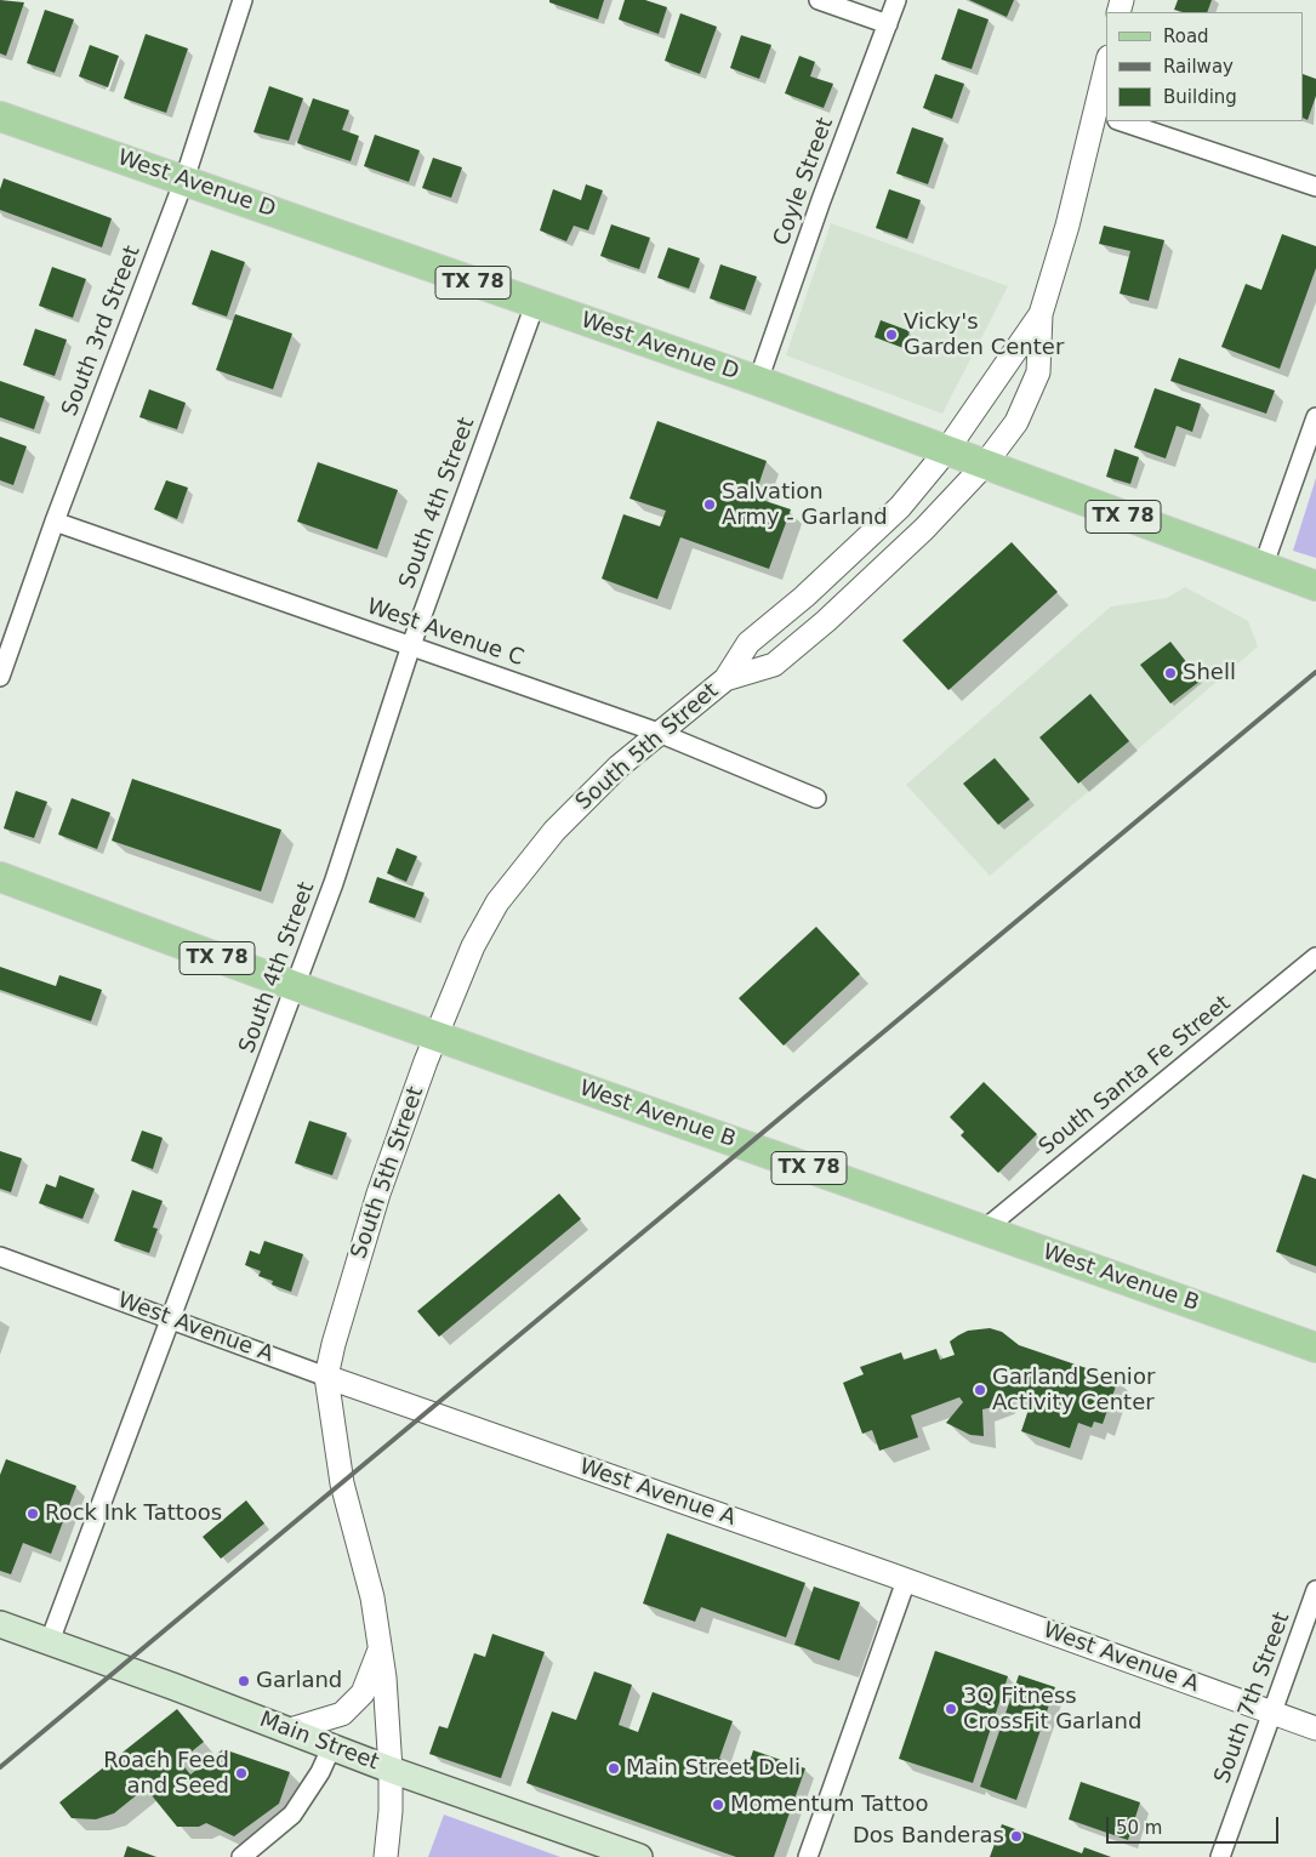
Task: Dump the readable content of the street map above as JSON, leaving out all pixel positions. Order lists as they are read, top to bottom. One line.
{"streets":{"main road":["West Avenue D","TX 78","West Avenue B","Main Street"],"street":["Coyle Street","South 3rd Street","South 4th Street","West Avenue C","South 5th Street","South Santa Fe Street","West Avenue A","South 7th Street"]},"crossings":[["Coyle Street","West Avenue D"],["West Avenue D","South 3rd Street"],["West Avenue D","South 4th Street"],["West Avenue D","South 5th Street"],["South 3rd Street","West Avenue C"],["South 4th Street","West Avenue C"],["South 4th Street","West Avenue B"],["South 4th Street","West Avenue A"],["South 4th Street","Main Street"],["West Avenue C","South 5th Street"],["South 5th Street","West Avenue B"],["South 5th Street","West Avenue A"],["South 5th Street","Main Street"],["South Santa Fe Street","West Avenue B"],["West Avenue A","South 7th Street"]],"places":["Vicky's Garden Center","Salvation Army - Garland","Shell","Garland Senior Activity Center","Rock Ink Tattoos","Garland","3Q Fitness CrossFit Garland","Main Street Deli","Roach Feed and Seed","Momentum Tattoo","Dos Banderas"],"legend":["Road","Railway","Building"],"scale_bar":"50 m"}
